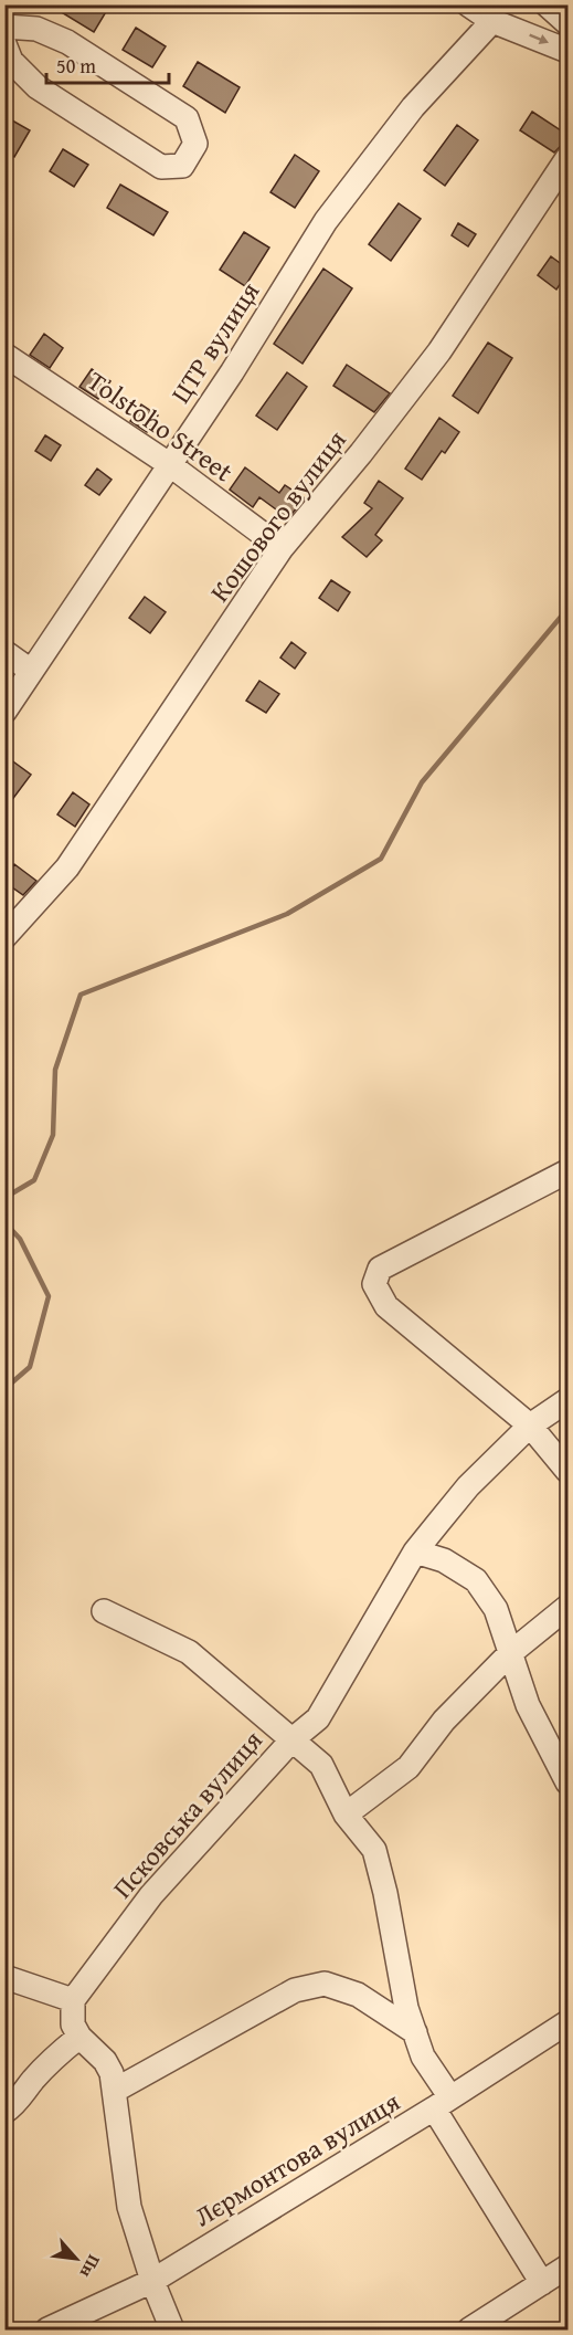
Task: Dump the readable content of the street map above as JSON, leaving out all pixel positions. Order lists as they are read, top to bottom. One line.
{"streets":{"street":["ЦТР вулиця","Tolstoho Street","Кошового вулиця","Псковська вулиця","Лєрмонтова вулиця"]},"crossings":[["ЦТР вулиця","Tolstoho Street"],["Tolstoho Street","Кошового вулиця"]],"scale_bar":"50 m","north":"bottom right"}
